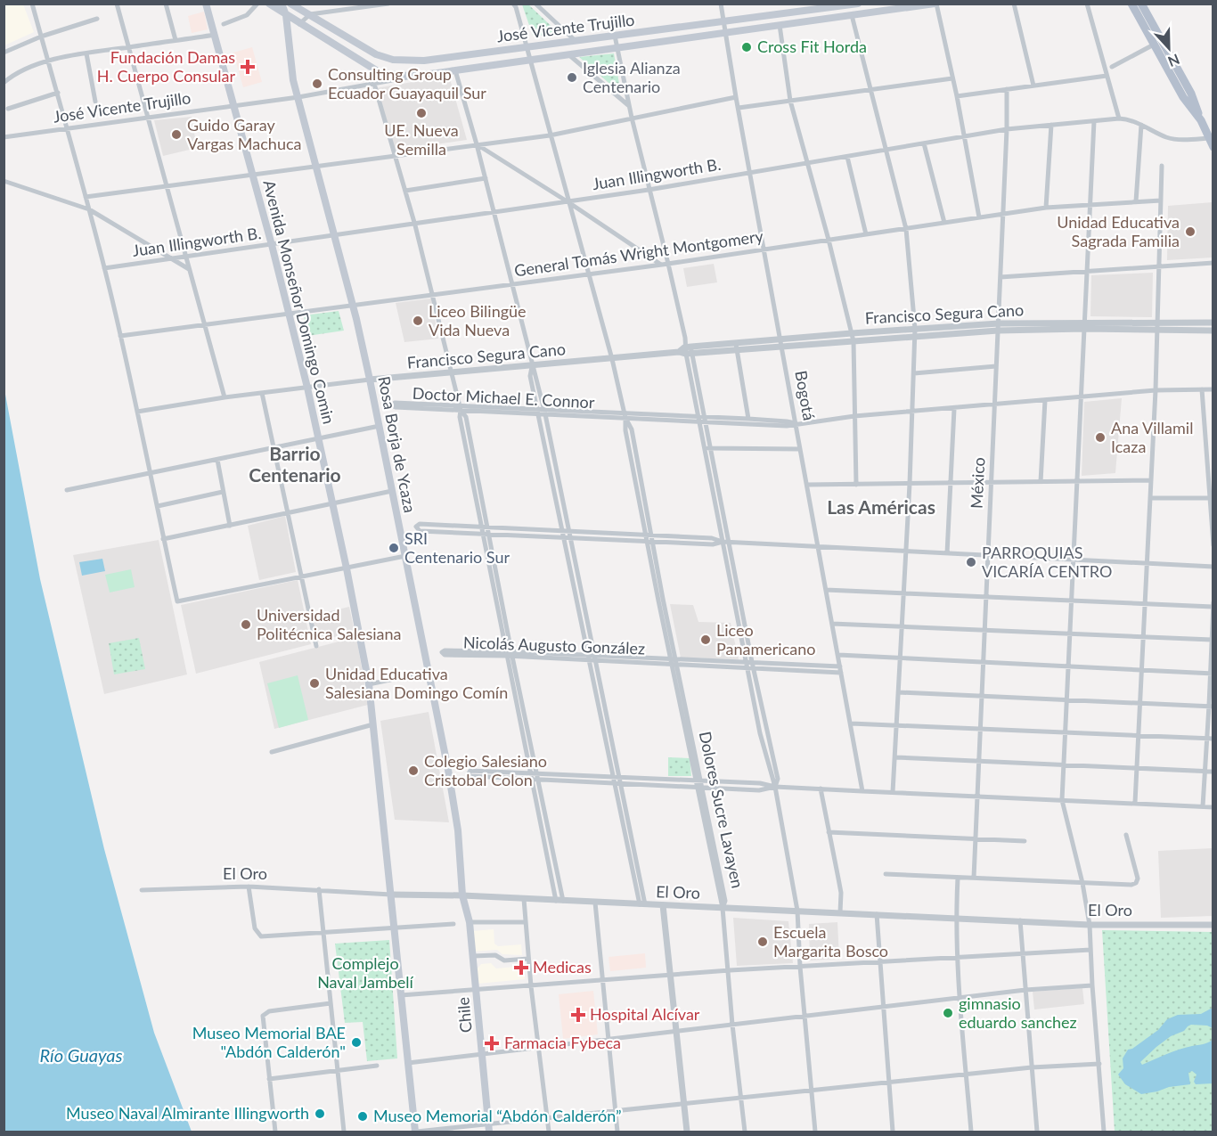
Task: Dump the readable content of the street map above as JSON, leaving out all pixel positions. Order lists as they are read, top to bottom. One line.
{"streets":{"main road":["José Vicente Trujillo","Avenida Monseñor Domingo Comin","Rosa Borja de Ycaza","Chile"],"street":["Juan Illingworth B.","General Tomás Wright Montgomery","Francisco Segura Cano","Bogotá","Doctor Michael E. Connor","México","Nicolás Augusto González","Dolores Sucre Lavayen","El Oro"]},"crossings":[["José Vicente Trujillo","Avenida Monseñor Domingo Comin"],["José Vicente Trujillo","Bogotá"],["José Vicente Trujillo","Rosa Borja de Ycaza"],["José Vicente Trujillo","Dolores Sucre Lavayen"],["Juan Illingworth B.","Avenida Monseñor Domingo Comin"],["Juan Illingworth B.","Bogotá"],["Juan Illingworth B.","Rosa Borja de Ycaza"],["Juan Illingworth B.","México"],["Juan Illingworth B.","Dolores Sucre Lavayen"],["General Tomás Wright Montgomery","Avenida Monseñor Domingo Comin"],["General Tomás Wright Montgomery","Bogotá"],["General Tomás Wright Montgomery","Rosa Borja de Ycaza"],["General Tomás Wright Montgomery","México"],["General Tomás Wright Montgomery","Dolores Sucre Lavayen"],["Avenida Monseñor Domingo Comin","Francisco Segura Cano"],["Avenida Monseñor Domingo Comin","El Oro"],["Francisco Segura Cano","Bogotá"],["Francisco Segura Cano","Rosa Borja de Ycaza"],["Francisco Segura Cano","México"],["Francisco Segura Cano","Dolores Sucre Lavayen"],["Bogotá","Doctor Michael E. Connor"],["Bogotá","Nicolás Augusto González"],["Doctor Michael E. Connor","México"],["Doctor Michael E. Connor","Dolores Sucre Lavayen"],["Rosa Borja de Ycaza","El Oro"],["Rosa Borja de Ycaza","Chile"],["Nicolás Augusto González","Dolores Sucre Lavayen"],["Dolores Sucre Lavayen","El Oro"],["El Oro","Chile"]],"districts":["Barrio Centenario","Las Américas"],"water":["Río Guayas"],"parks":["Complejo Naval Jambelí"],"places":{"other":["Cross Fit Horda","Iglesia Alianza Centenario","Consulting Group Ecuador Guayaquil Sur","UE. Nueva Semilla","Guido Garay Vargas Machuca","Unidad Educativa Sagrada Familia","Liceo Bilingüe Vida Nueva","Ana Villamil Icaza","SRI Centenario Sur","PARROQUIAS VICARÍA CENTRO","Universidad Politécnica Salesiana","Liceo Panamericano","Unidad Educativa Salesiana Domingo Comín","Colegio Salesiano Cristobal Colon","Escuela Margarita Bosco","gimnasio eduardo sanchez","Museo Memorial BAE \"Abdón Calderón\"","Museo Naval Almirante Illingworth","Museo Memorial “Abdón Calderón”"],"health":["Fundación Damas H. Cuerpo Consular","Medicas","Hospital Alcívar","Farmacia Fybeca"]},"north":"bottom"}
